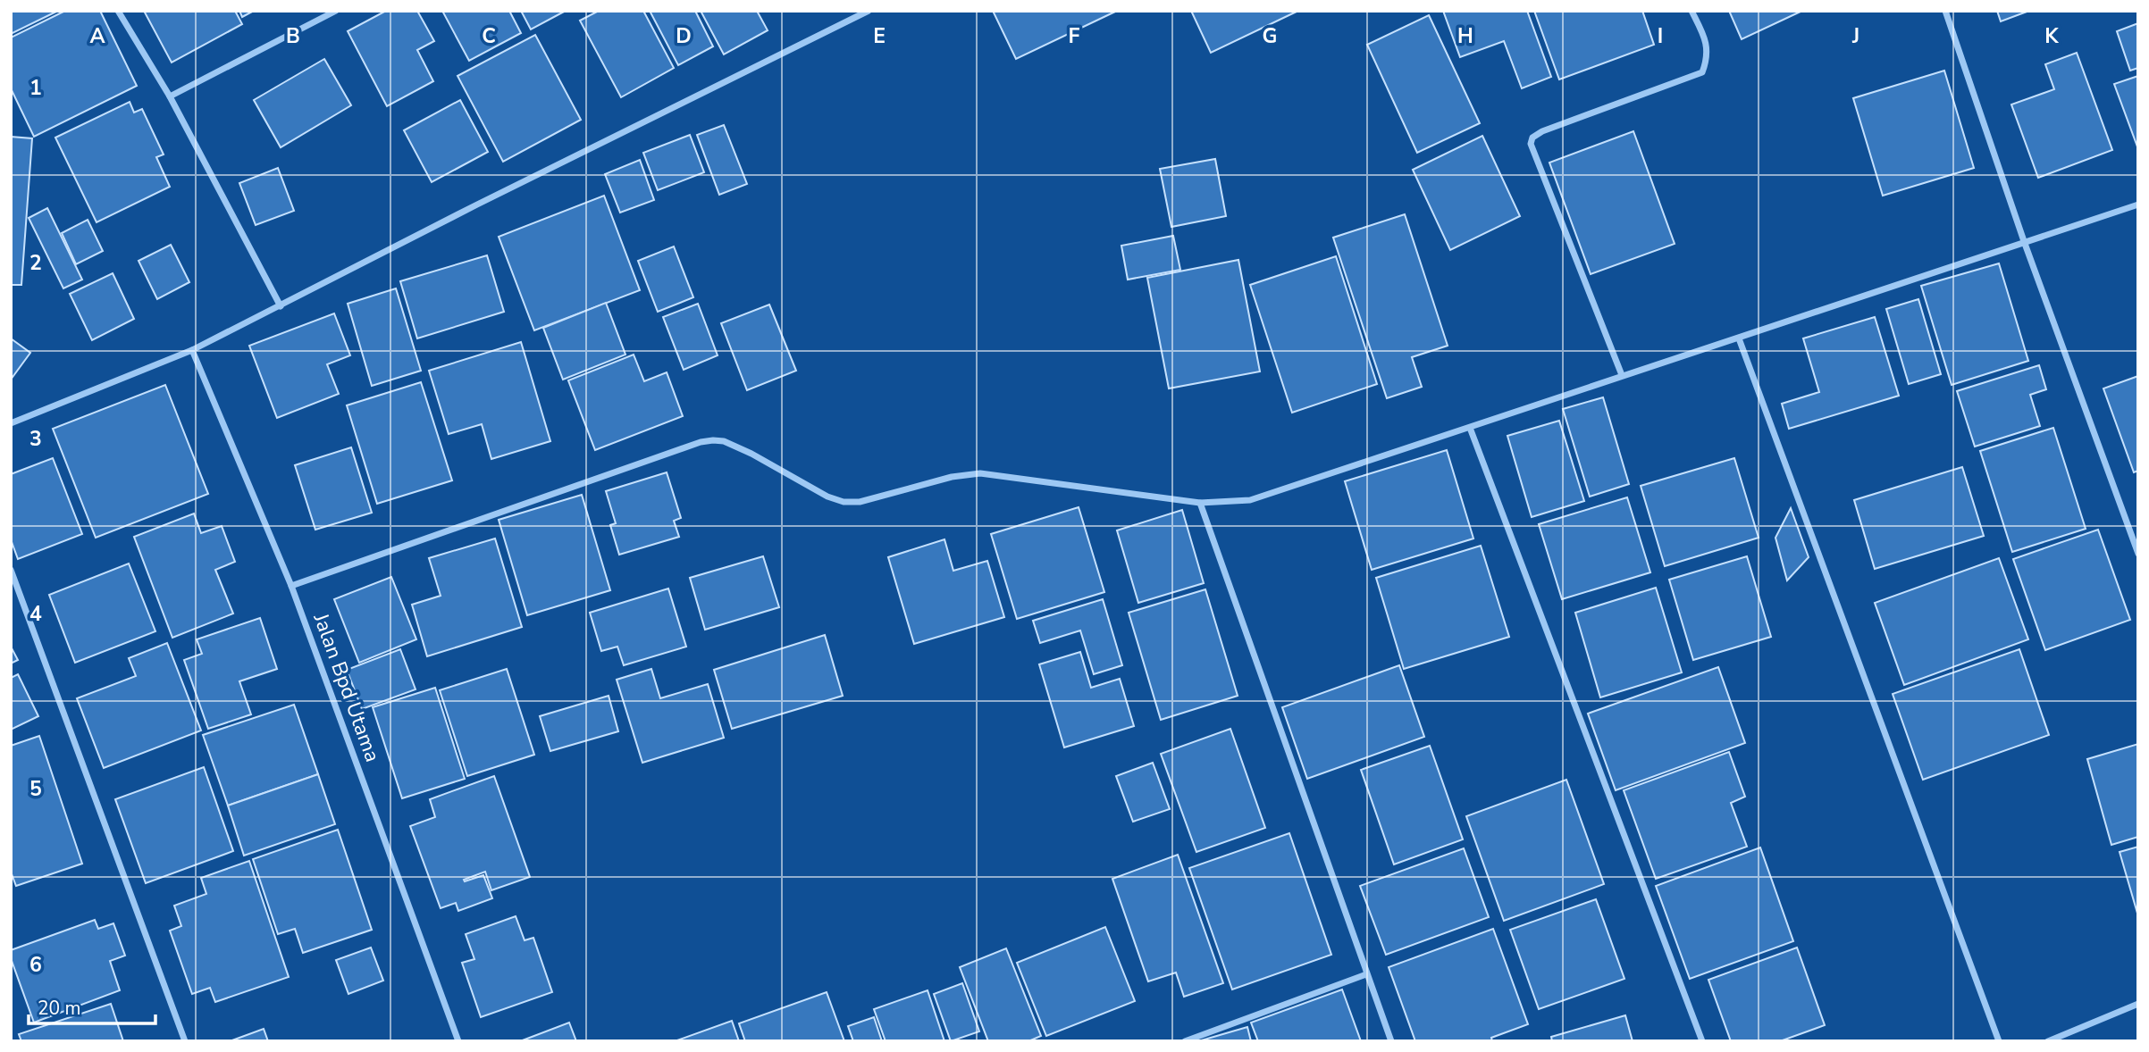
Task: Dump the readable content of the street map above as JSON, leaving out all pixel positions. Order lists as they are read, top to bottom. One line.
{"streets":{"street":["Jalan Bpd Utama"]},"scale_bar":"20 m","grid":{"columns":["A","B","C","D","E","F","G","H","I","J","K"],"rows":["1","2","3","4","5","6"]}}
